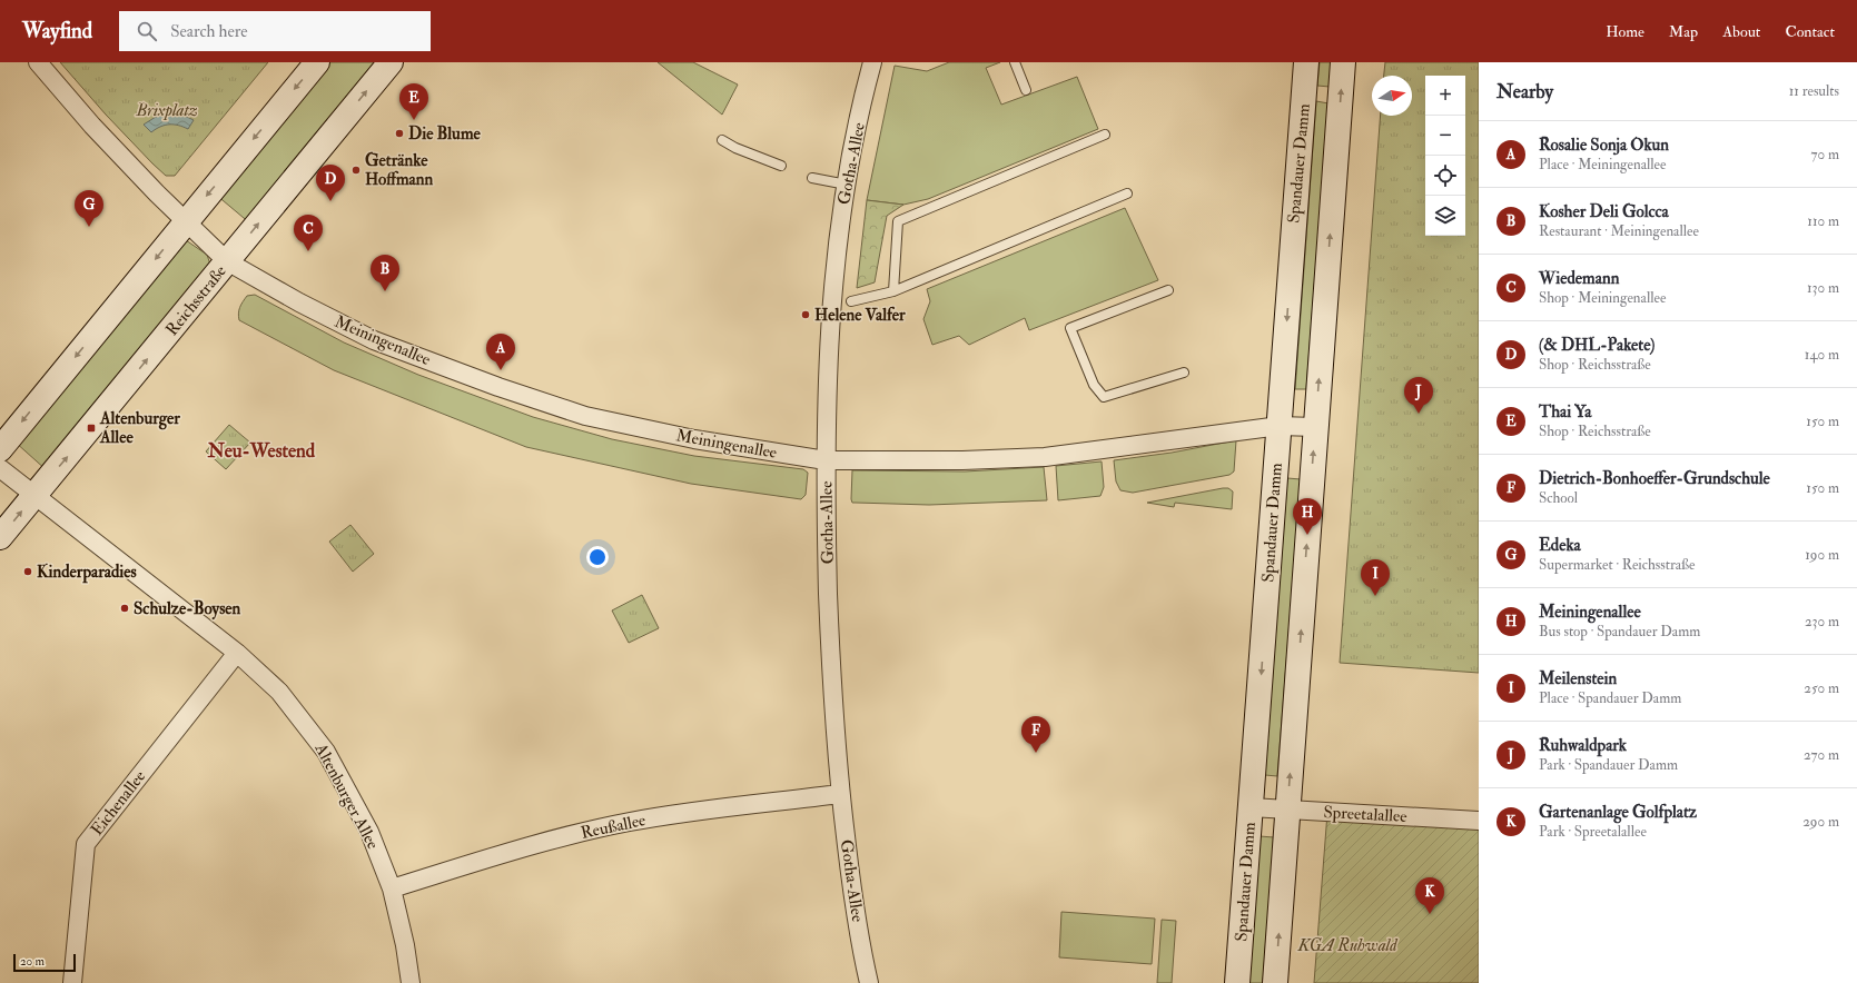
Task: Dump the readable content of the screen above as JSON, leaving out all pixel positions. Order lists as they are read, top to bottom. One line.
{"streets":{"main road":["Spandauer Damm","Reichsstraße"],"street":["Gotha-Allee","Meiningenallee","Altenburger Allee","Eichenallee","Spreetalallee","Reußallee"]},"crossings":[["Gotha-Allee","Meiningenallee"],["Gotha-Allee","Reußallee"],["Spandauer Damm","Meiningenallee"],["Spandauer Damm","Spreetalallee"],["Reichsstraße","Meiningenallee"],["Reichsstraße","Altenburger Allee"],["Altenburger Allee","Eichenallee"],["Altenburger Allee","Reußallee"]],"districts":["Neu-Westend"],"parks":["Brixplatz","KGA Ruhwald"],"places":{"other":["Die Blume","Getränke Hoffmann","Helene Valfer","Kinderparadies","Schulze-Boysen"],"transit":["Altenburger Allee"]},"scale_bar":"20 m","north":"right","page":{"header":"Wayfind","search":"Search here","nav":["Home","Map","About","Contact"],"heading":["Nearby","11 results"],"map_buttons":["+","−"],"pins":["E","D","G","C","B","A","J","H","I","F","K"],"list":[{"mark":"A","name":"Rosalie Sonja Okun","note":"Place · Meiningenallee","value":"70 m"},{"mark":"B","name":"Kosher Deli Golcca","note":"Restaurant · Meiningenallee","value":"110 m"},{"mark":"C","name":"Wiedemann","note":"Shop · Meiningenallee","value":"130 m"},{"mark":"D","name":"(& DHL-Pakete)","note":"Shop · Reichsstraße","value":"140 m"},{"mark":"E","name":"Thai Ya","note":"Shop · Reichsstraße","value":"150 m"},{"mark":"F","name":"Dietrich-Bonhoeffer-Grundschule","note":"School","value":"150 m"},{"mark":"G","name":"Edeka","note":"Supermarket · Reichsstraße","value":"190 m"},{"mark":"H","name":"Meiningenallee","note":"Bus stop · Spandauer Damm","value":"230 m"},{"mark":"I","name":"Meilenstein","note":"Place · Spandauer Damm","value":"250 m"},{"mark":"J","name":"Ruhwaldpark","note":"Park · Spandauer Damm","value":"270 m"},{"mark":"K","name":"Gartenanlage Golfplatz","note":"Park · Spreetalallee","value":"290 m"}],"scale":"20 m"}}
